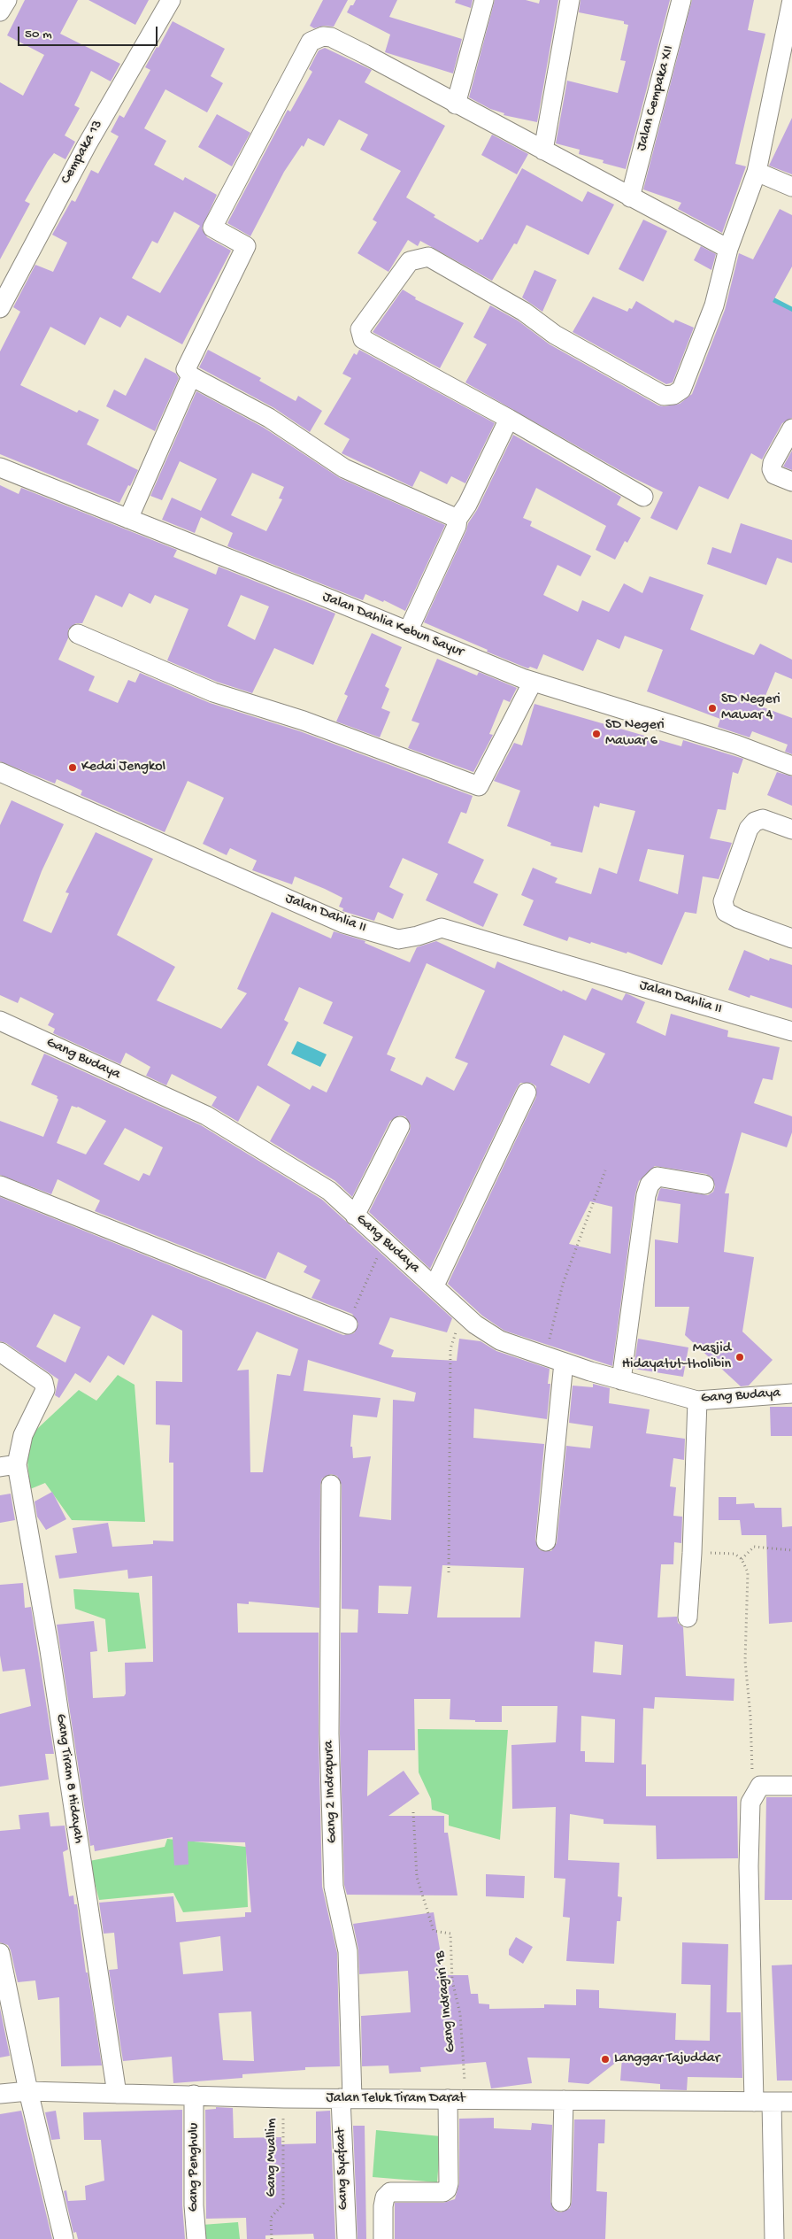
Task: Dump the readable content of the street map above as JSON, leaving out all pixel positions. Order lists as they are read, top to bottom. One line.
{"streets":{"street":["Jalan Cempaka XII","Cempaka 13","Jalan Dahlia Kebun Sayur","Jalan Dahlia II","Gang Budaya","Gang Tiram 8 Hidayah","Gang 2 Indrapura","Jalan Teluk Tiram Darat","Gang Penghulu","Gang Syafaat"],"path":["Gang Indragiri 1B","Gang Muallim"]},"crossings":[["Gang Tiram 8 Hidayah","Jalan Teluk Tiram Darat"],["Gang 2 Indrapura","Jalan Teluk Tiram Darat"],["Gang 2 Indrapura","Gang Syafaat"],["Gang Indragiri 1B","Jalan Teluk Tiram Darat"],["Jalan Teluk Tiram Darat","Gang Muallim"],["Jalan Teluk Tiram Darat","Gang Penghulu"],["Jalan Teluk Tiram Darat","Gang Syafaat"]],"places":["SD Negeri Mawar 4","SD Negeri Mawar 6","Kedai Jengkol","Masjid Hidayatut-tholibin","Langgar Tajuddar"],"scale_bar":"50 m"}
